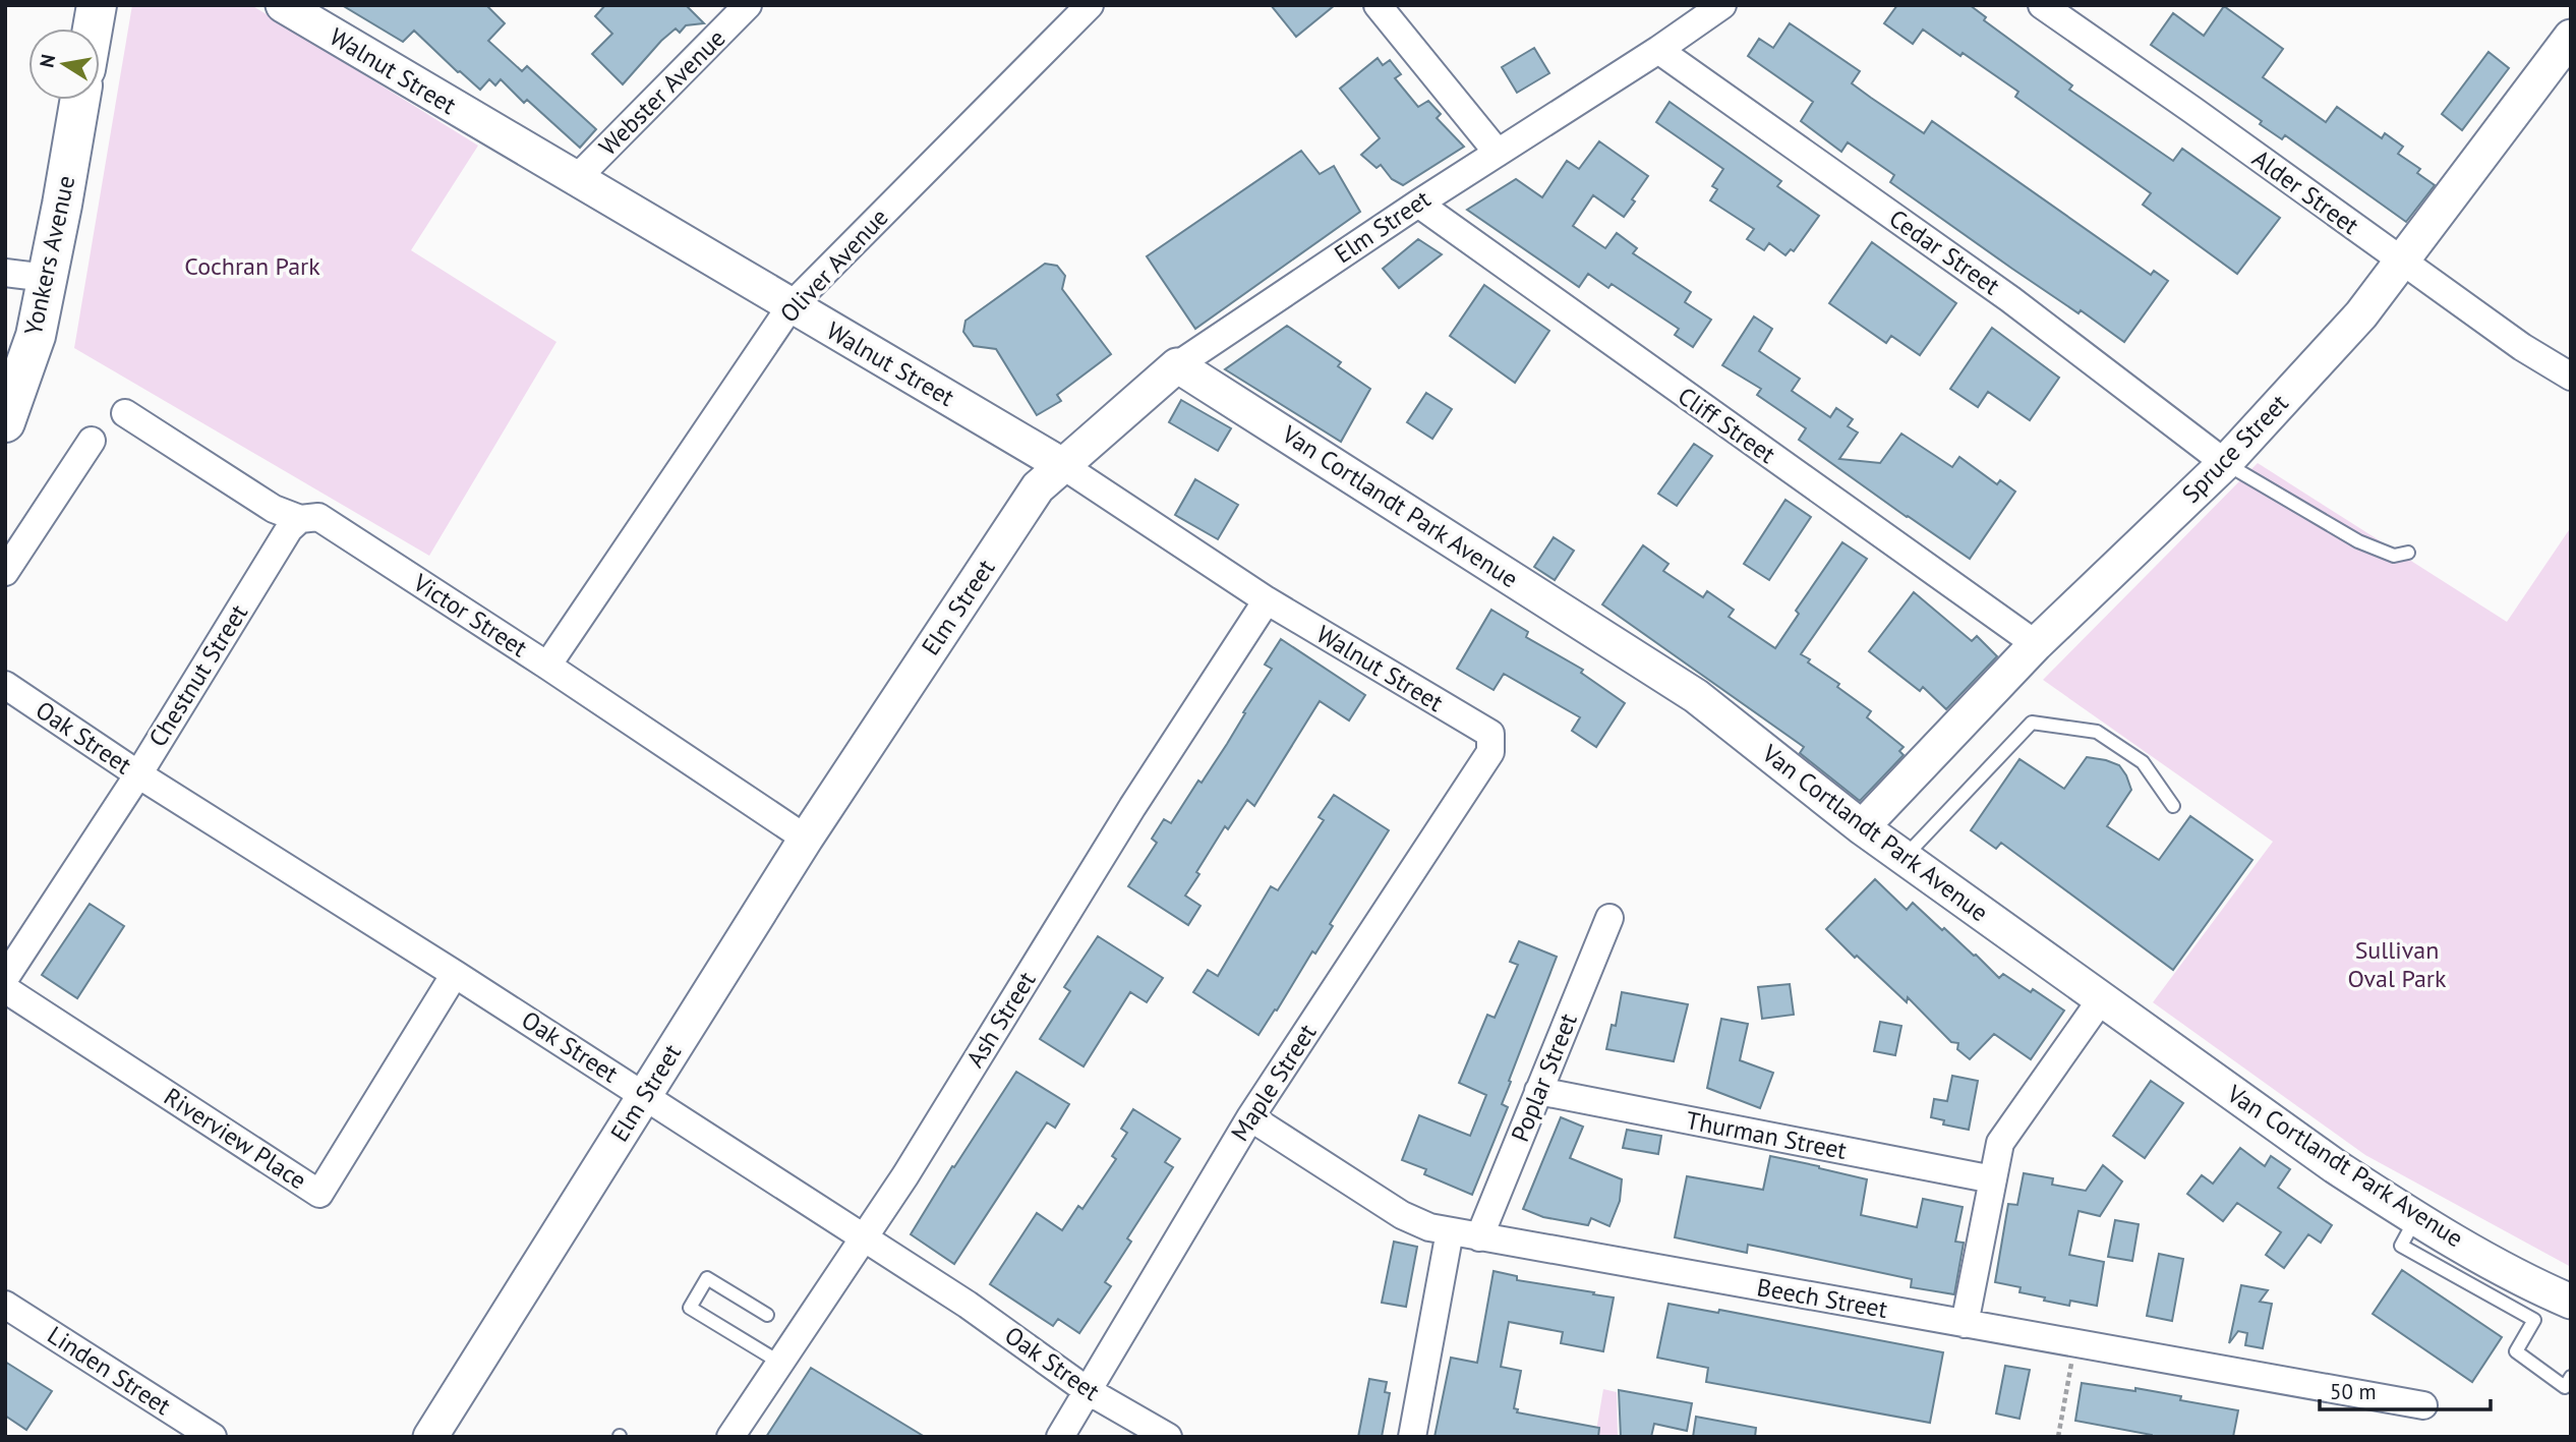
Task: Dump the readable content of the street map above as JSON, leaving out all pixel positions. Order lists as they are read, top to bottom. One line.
{"streets":{"main road":["Yonkers Avenue"],"street":["Walnut Street","Webster Avenue","Alder Street","Elm Street","Cedar Street","Oliver Avenue","Cliff Street","Spruce Street","Van Cortlandt Park Avenue","Victor Street","Chestnut Street","Oak Street","Ash Street","Poplar Street","Maple Street","Thurman Street","Riverview Place","Beech Street","Linden Street"]},"crossings":[["Walnut Street","Webster Avenue"],["Walnut Street","Elm Street"],["Walnut Street","Oliver Avenue"],["Walnut Street","Ash Street"],["Walnut Street","Maple Street"],["Alder Street","Spruce Street"],["Elm Street","Cedar Street"],["Elm Street","Cliff Street"],["Elm Street","Van Cortlandt Park Avenue"],["Elm Street","Victor Street"],["Elm Street","Oak Street"],["Cedar Street","Spruce Street"],["Oliver Avenue","Victor Street"],["Cliff Street","Spruce Street"],["Spruce Street","Van Cortlandt Park Avenue"],["Victor Street","Chestnut Street"],["Chestnut Street","Oak Street"],["Oak Street","Ash Street"],["Oak Street","Maple Street"],["Oak Street","Riverview Place"],["Poplar Street","Thurman Street"],["Poplar Street","Beech Street"],["Maple Street","Beech Street"]],"parks":["Cochran Park","Sullivan Oval Park"],"scale_bar":"50 m","north":"left"}
